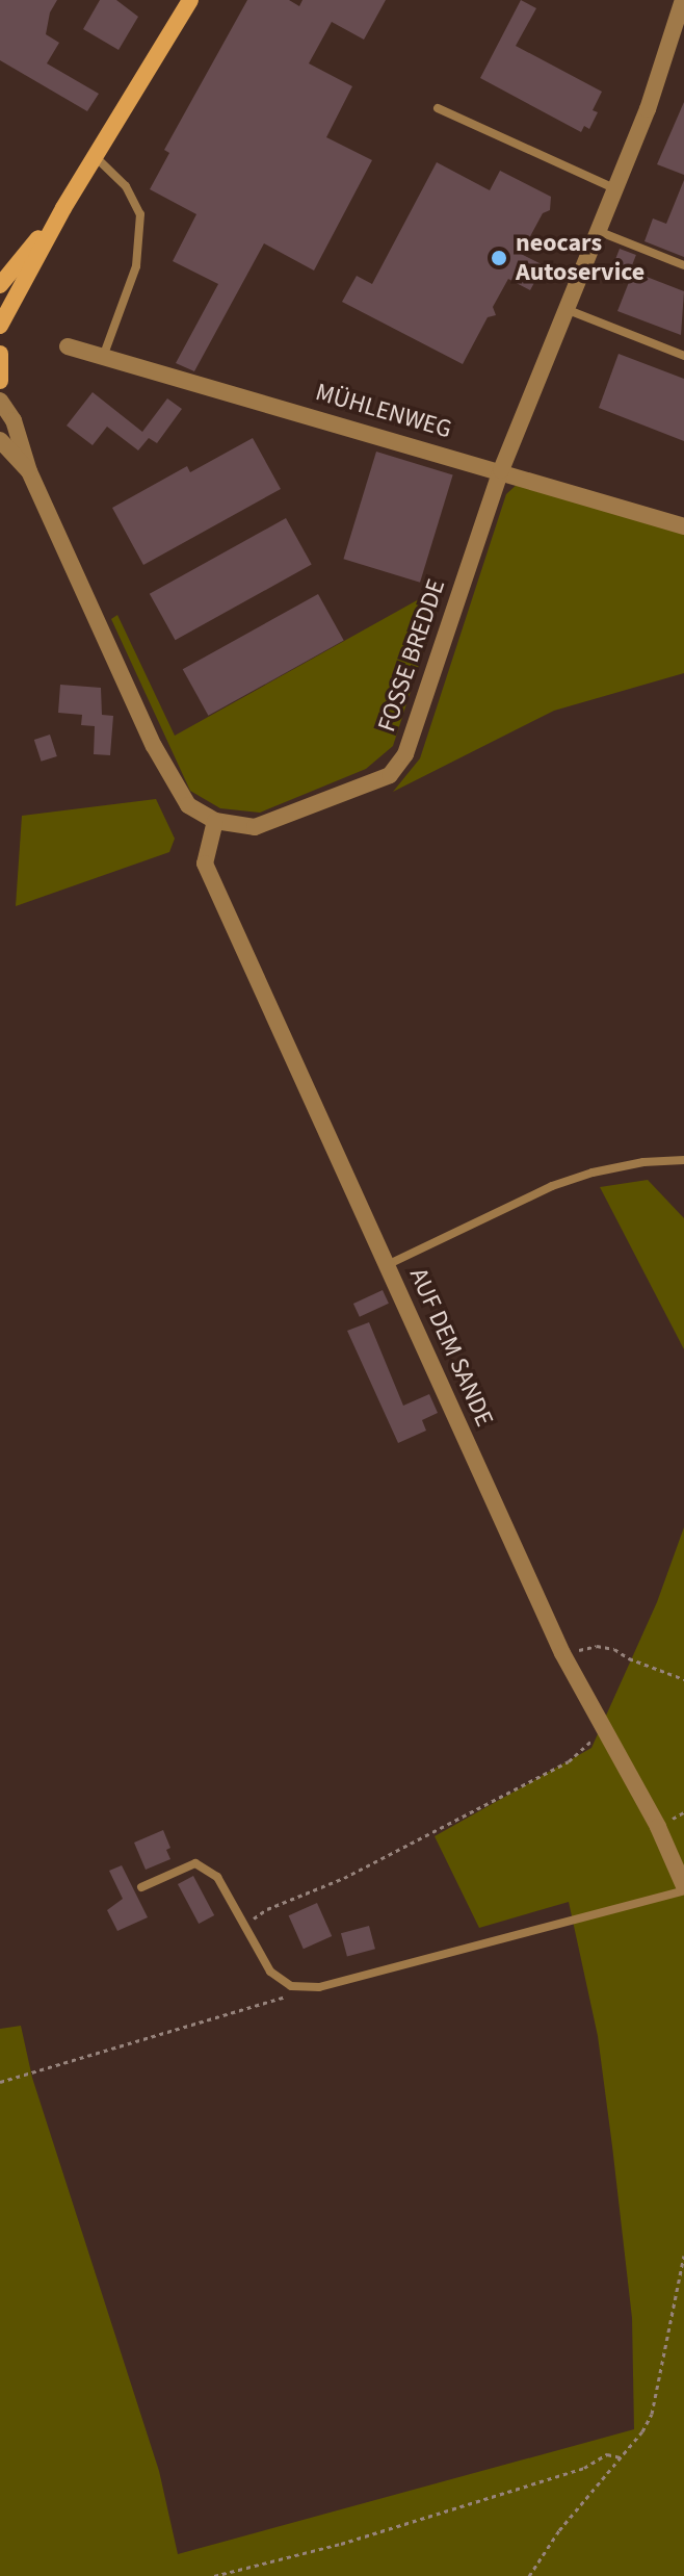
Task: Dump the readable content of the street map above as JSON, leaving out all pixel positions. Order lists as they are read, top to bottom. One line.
{"streets":{"street":["MÜHLENWEG","FOSSE BREDDE","AUF DEM SANDE"]},"crossings":[["MÜHLENWEG","FOSSE BREDDE"],["FOSSE BREDDE","AUF DEM SANDE"]],"places":["neocars Autoservice"]}
